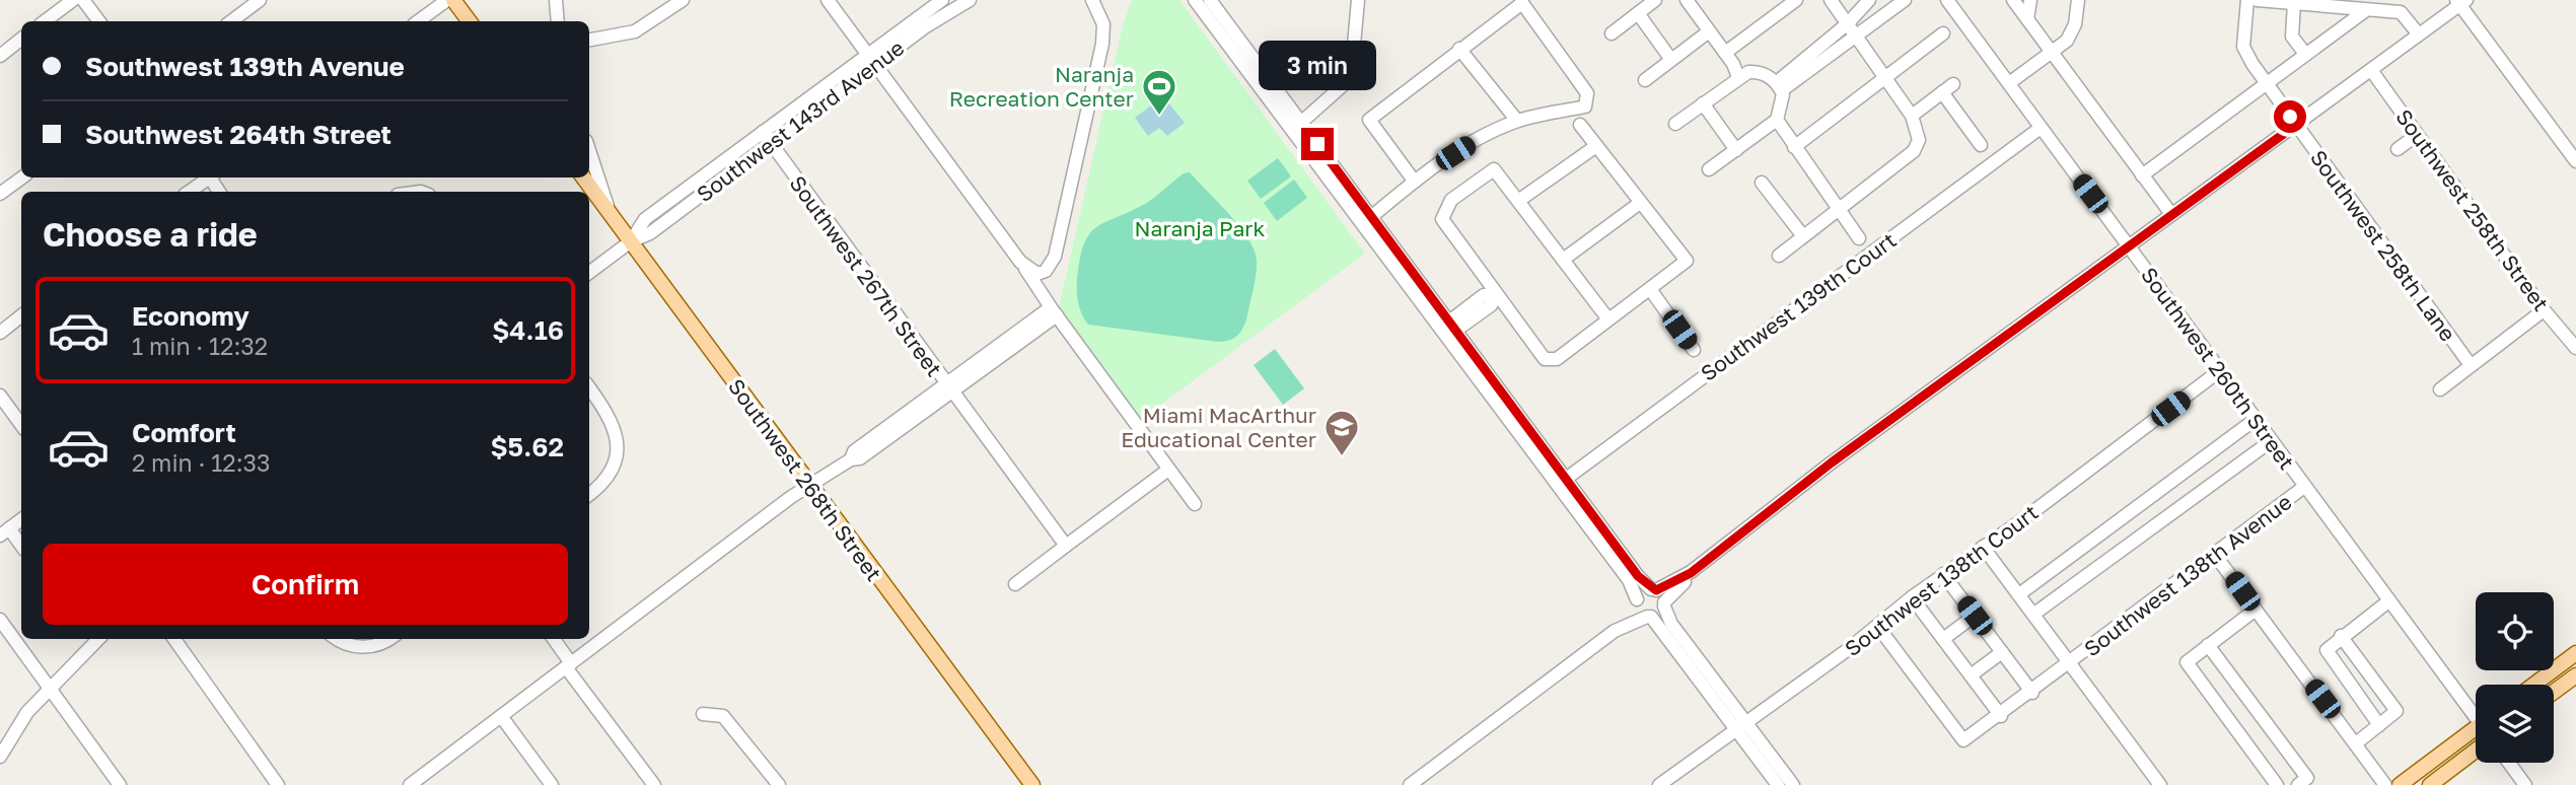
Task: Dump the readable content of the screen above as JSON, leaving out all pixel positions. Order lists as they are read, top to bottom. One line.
{"streets":{"main road":["Southwest 268th Street"],"street":["Southwest 143rd Avenue","Southwest 258th Street","Southwest 258th Lane","Southwest 267th Street","Southwest 139th Court","Southwest 260th Street","Southwest 138th Avenue","Southwest 138th Court"]},"crossings":[["Southwest 143rd Avenue","Southwest 267th Street"],["Southwest 143rd Avenue","Southwest 268th Street"],["Southwest 139th Court","Southwest 260th Street"],["Southwest 260th Street","Southwest 138th Avenue"],["Southwest 260th Street","Southwest 138th Court"],["Southwest 138th Avenue","Southwest 138th Court"]],"parks":["Naranja Park"],"places":{"sports":["Naranja Recreation Center"],"school or university":["Miami MacArthur Educational Center"]},"page":{"banner":["Southwest 139th Avenue","Southwest 264th Street"],"bubble":"3 min","heading":"Choose a ride","list":[{"name":"Economy","note":"1 min · 12:32","value":"$4.16"},{"name":"Comfort","note":"2 min · 12:33","value":"$5.62"}],"buttons":"Confirm"}}
